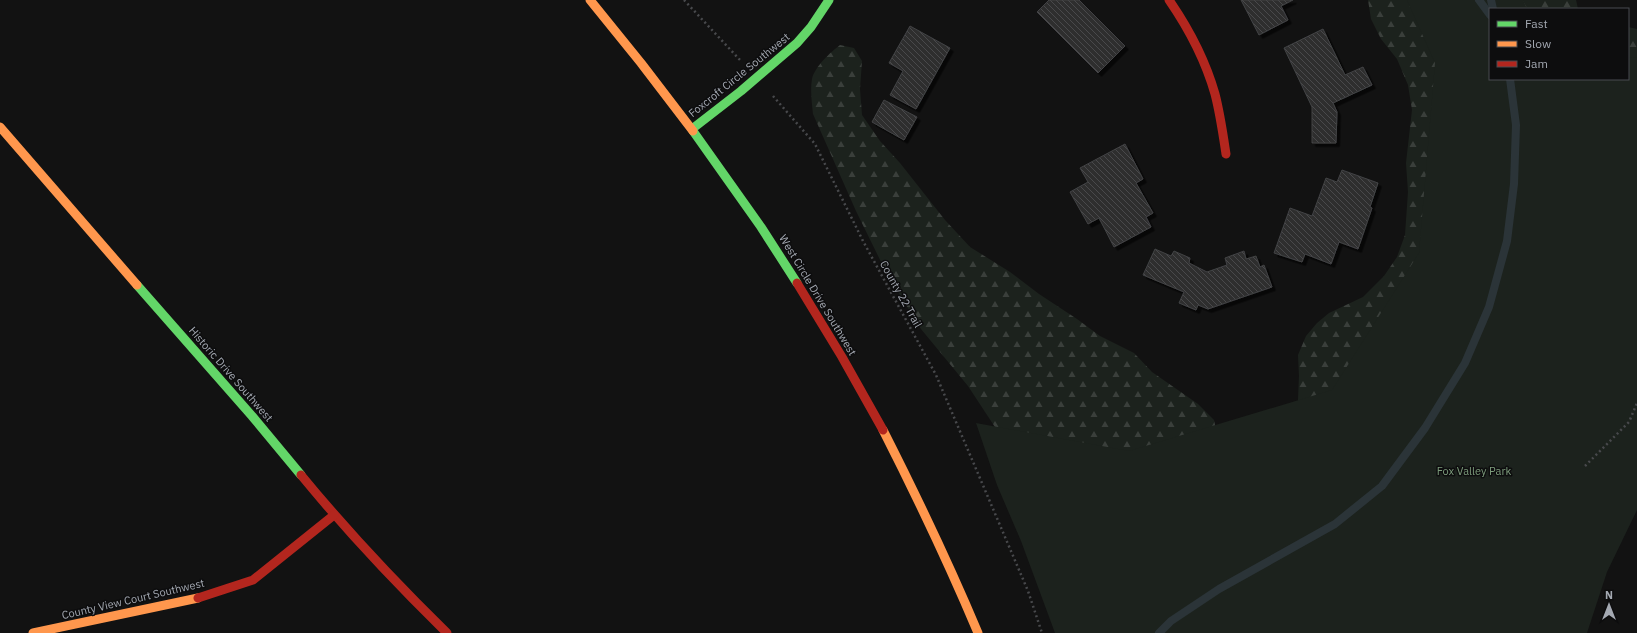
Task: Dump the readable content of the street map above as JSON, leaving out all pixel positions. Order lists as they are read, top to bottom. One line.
{"streets":{"street":["Foxcroft Circle Southwest","West Circle Drive Southwest","Historic Drive Southwest","County View Court Southwest"],"path":["County 22 Trail"]},"crossings":[["Foxcroft Circle Southwest","County 22 Trail"],["Foxcroft Circle Southwest","West Circle Drive Southwest"],["Historic Drive Southwest","County View Court Southwest"]],"parks":["Fox Valley Park"],"legend":["Fast","Slow","Jam"],"north":"top"}
